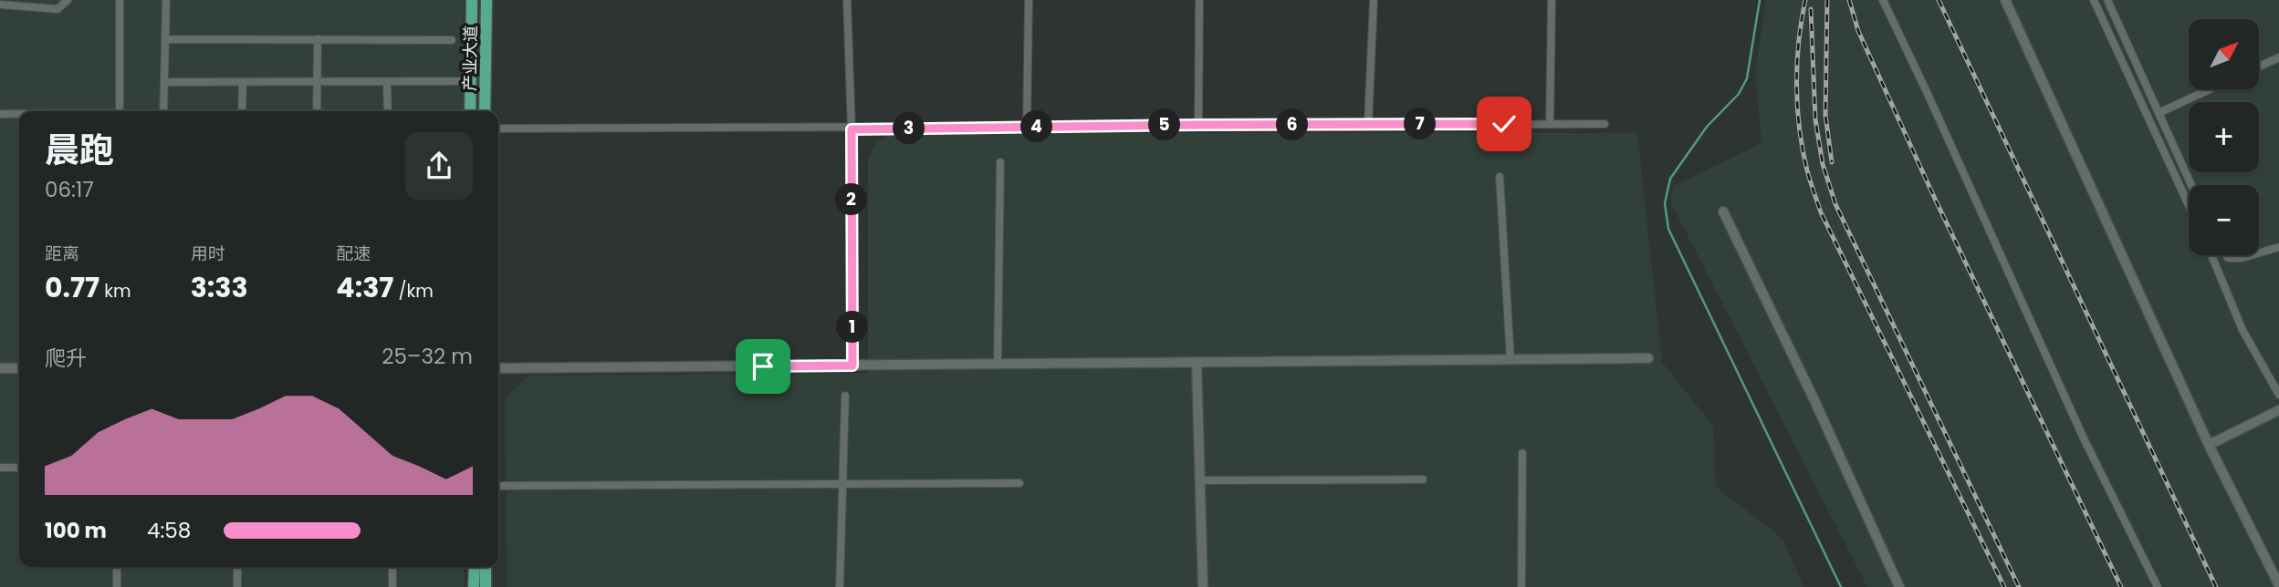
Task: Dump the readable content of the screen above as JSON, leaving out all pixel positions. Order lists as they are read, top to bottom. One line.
{"streets":{"main road":["产业大道"]},"north":"top right","page":{"map_buttons":["+","−"],"pins":["7","5","6","4","3","2","1"],"heading":["晨跑","06:17"],"stats":[["距离","0.77 km"],["用时","3:33"],["配速","4:37 /km"]],"chart":["爬升","25–32 m"],"list":[{"name":"100 m","note":"4:58"}]}}
